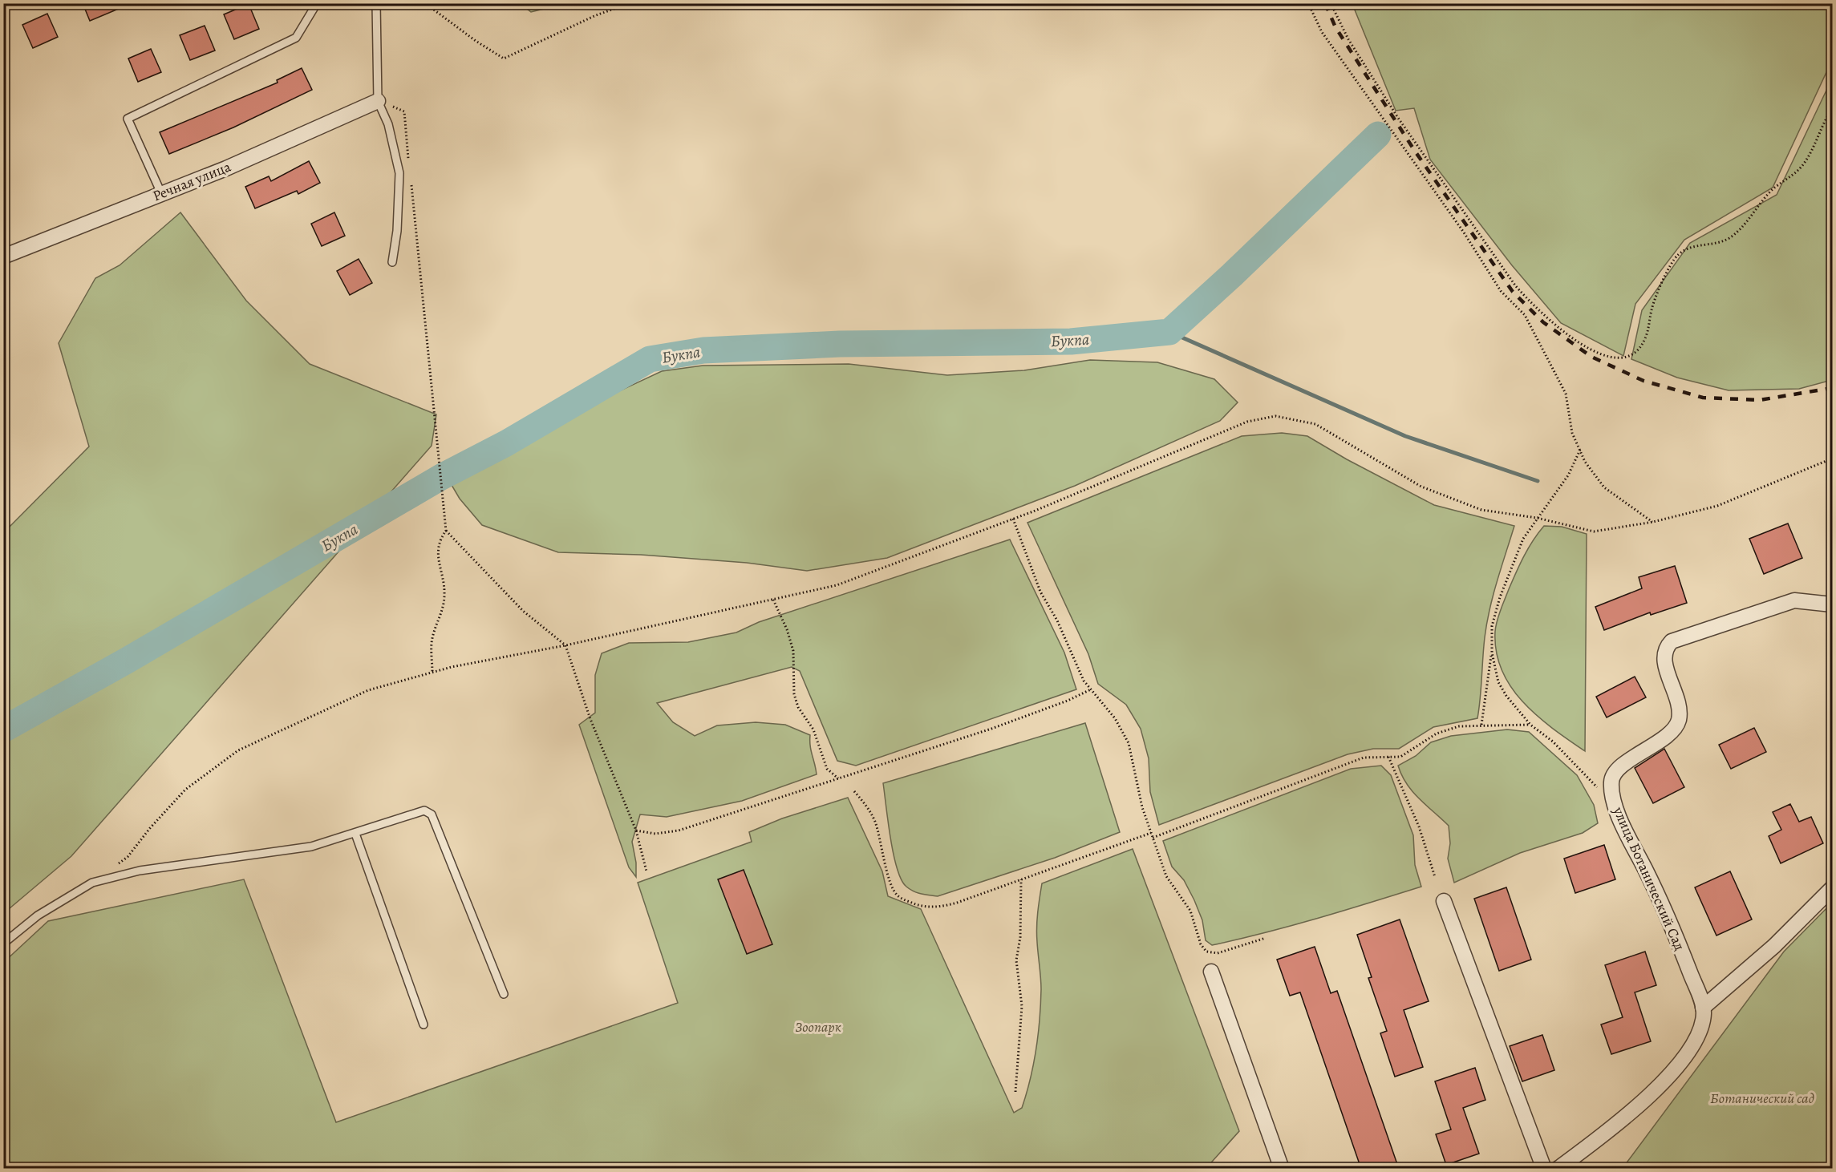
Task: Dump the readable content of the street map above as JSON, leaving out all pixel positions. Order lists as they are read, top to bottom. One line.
{"streets":{"street":["Речная улица","улица Ботанический Сад"]},"water":["Букпа"],"parks":["Зоопарк","Ботанический сад"]}
